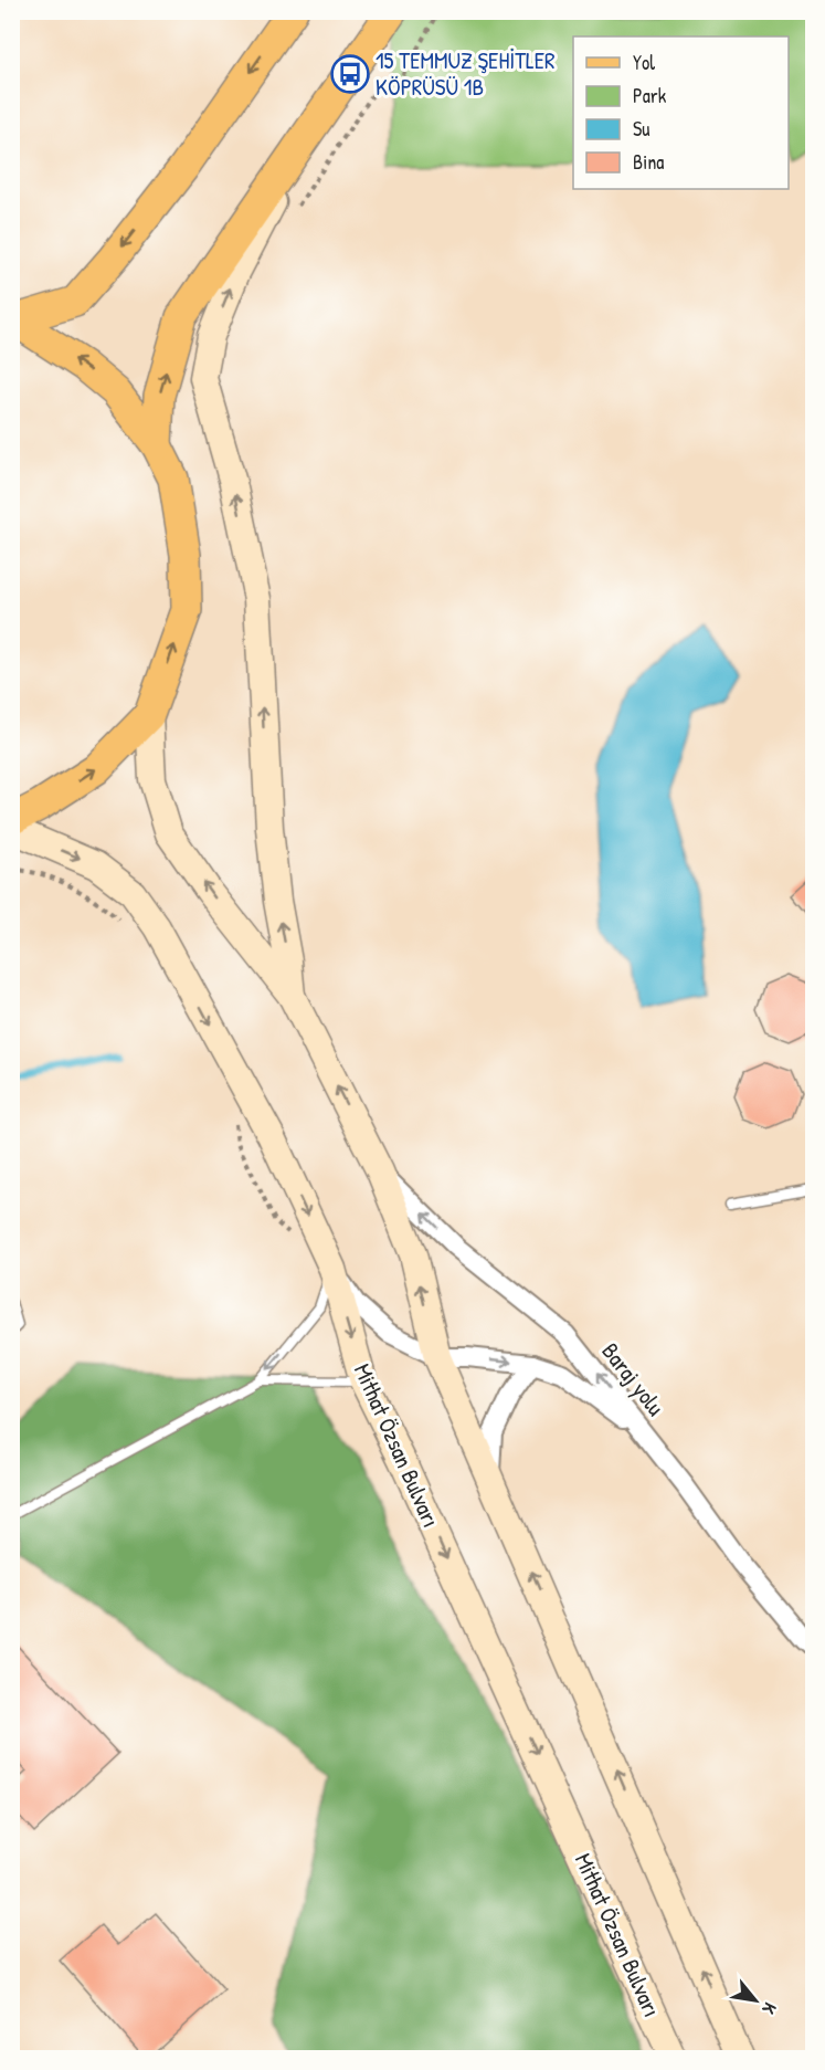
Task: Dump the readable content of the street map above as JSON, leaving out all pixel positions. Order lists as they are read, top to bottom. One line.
{"streets":{"main road":["Mithat Özsan Bulvarı"],"street":["Baraj yolu"]},"places":{"bus stop":["15 TEMMUZ ŞEHİTLER KÖPRÜSÜ 1B"]},"legend":["Yol","Park","Su","Bina"],"north":"bottom right"}
